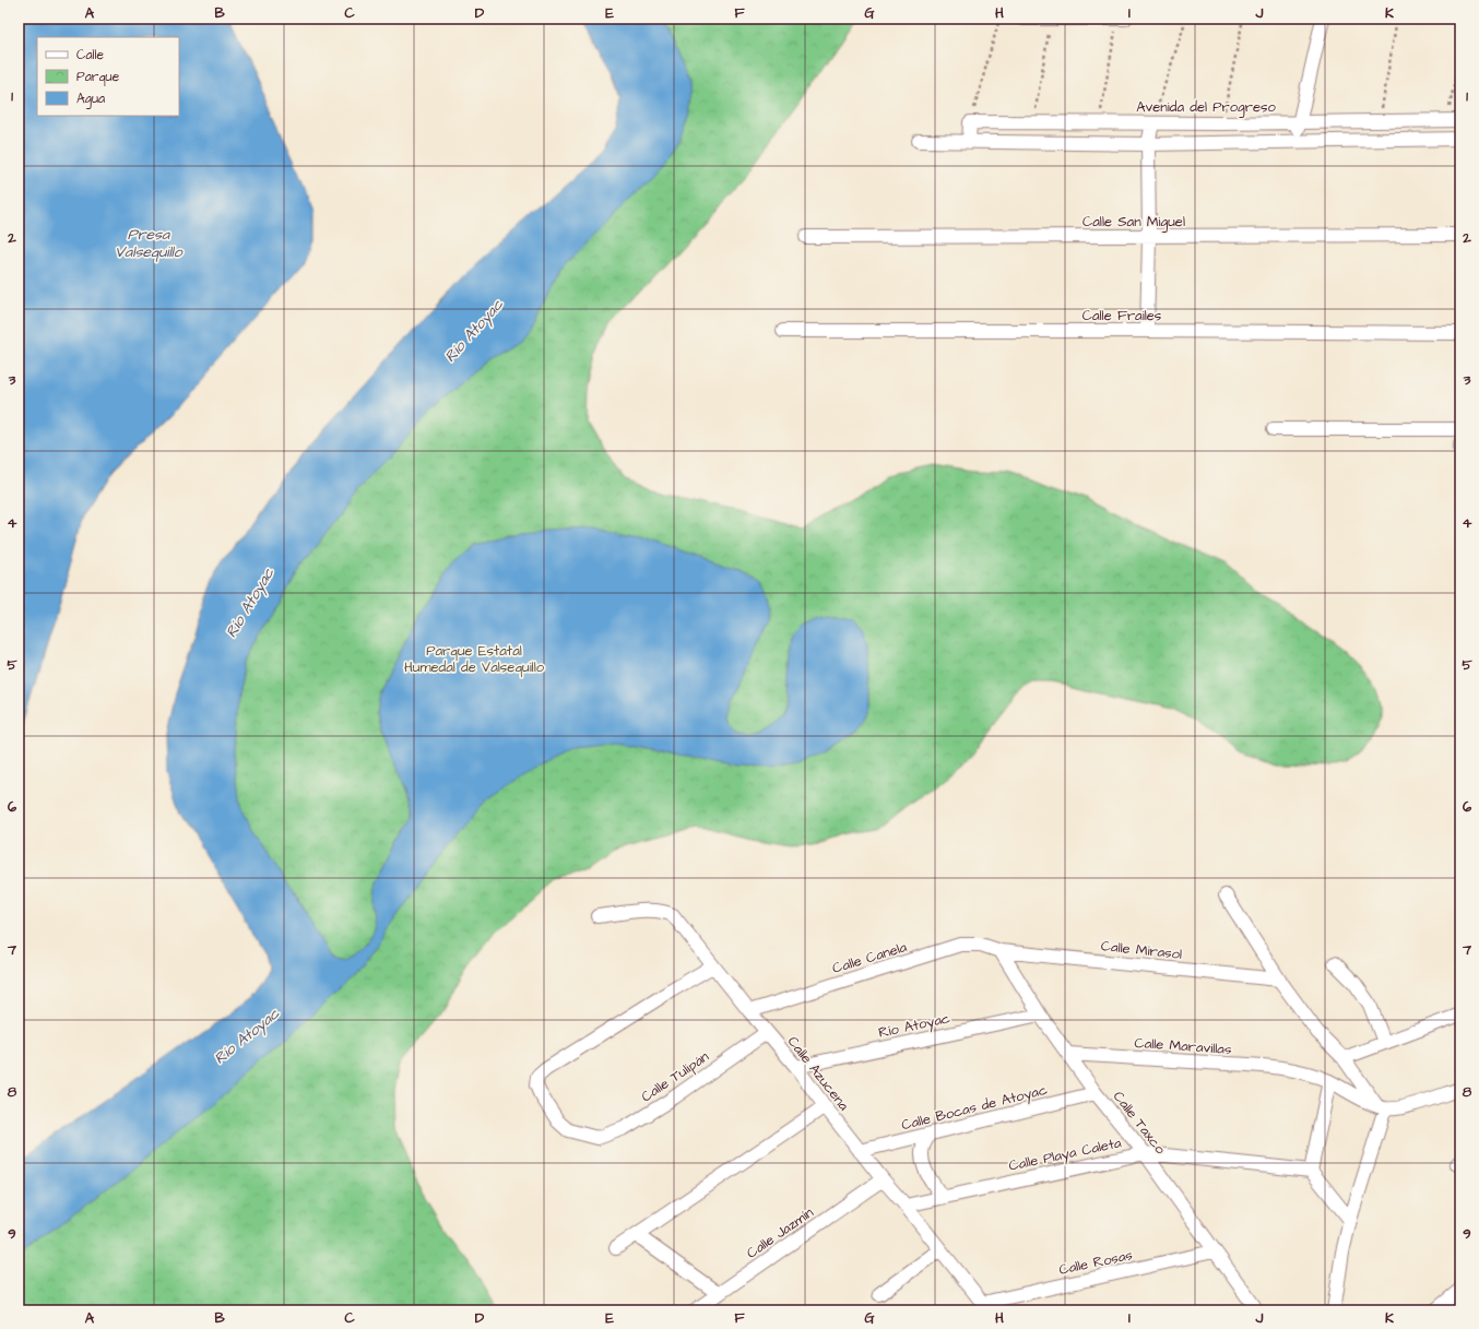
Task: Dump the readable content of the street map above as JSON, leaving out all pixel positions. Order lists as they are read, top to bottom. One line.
{"streets":{"street":["Avenida del Progreso","Calle San Miguel","Calle Frailes","Calle Mirasol","Calle Canela","Río Atoyac","Calle Maravillas","Calle Azucena","Calle Tulipán","Calle Bocas de Atoyac","Calle Taxco","Calle Playa Caleta","Calle Jazmín","Calle Rosas"]},"crossings":[["Calle Mirasol","Calle Canela"],["Calle Mirasol","Calle Taxco"],["Calle Canela","Calle Azucena"],["Calle Canela","Calle Taxco"],["Río Atoyac","Calle Azucena"],["Río Atoyac","Calle Taxco"],["Calle Maravillas","Calle Taxco"],["Calle Azucena","Calle Tulipán"],["Calle Azucena","Calle Bocas de Atoyac"],["Calle Azucena","Calle Playa Caleta"],["Calle Azucena","Calle Jazmín"],["Calle Azucena","Calle Rosas"],["Calle Bocas de Atoyac","Calle Taxco"],["Calle Taxco","Calle Playa Caleta"],["Calle Taxco","Calle Rosas"]],"water":["Presa Valsequillo","Río Atoyac"],"parks":["Parque Estatal Humedal de Valsequillo"],"legend":["Calle","Parque","Agua"],"grid":{"columns":["A","B","C","D","E","F","G","H","I","J","K"],"rows":["1","2","3","4","5","6","7","8","9"]}}
